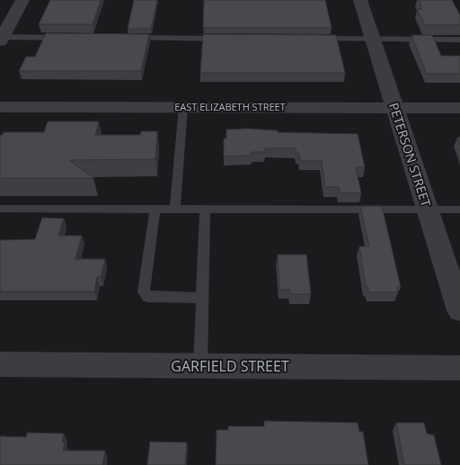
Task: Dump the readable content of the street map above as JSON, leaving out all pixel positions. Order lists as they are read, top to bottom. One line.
{"streets":{"street":["EAST ELIZABETH STREET","PETERSON STREET","GARFIELD STREET"]},"crossings":[["EAST ELIZABETH STREET","PETERSON STREET"]]}
